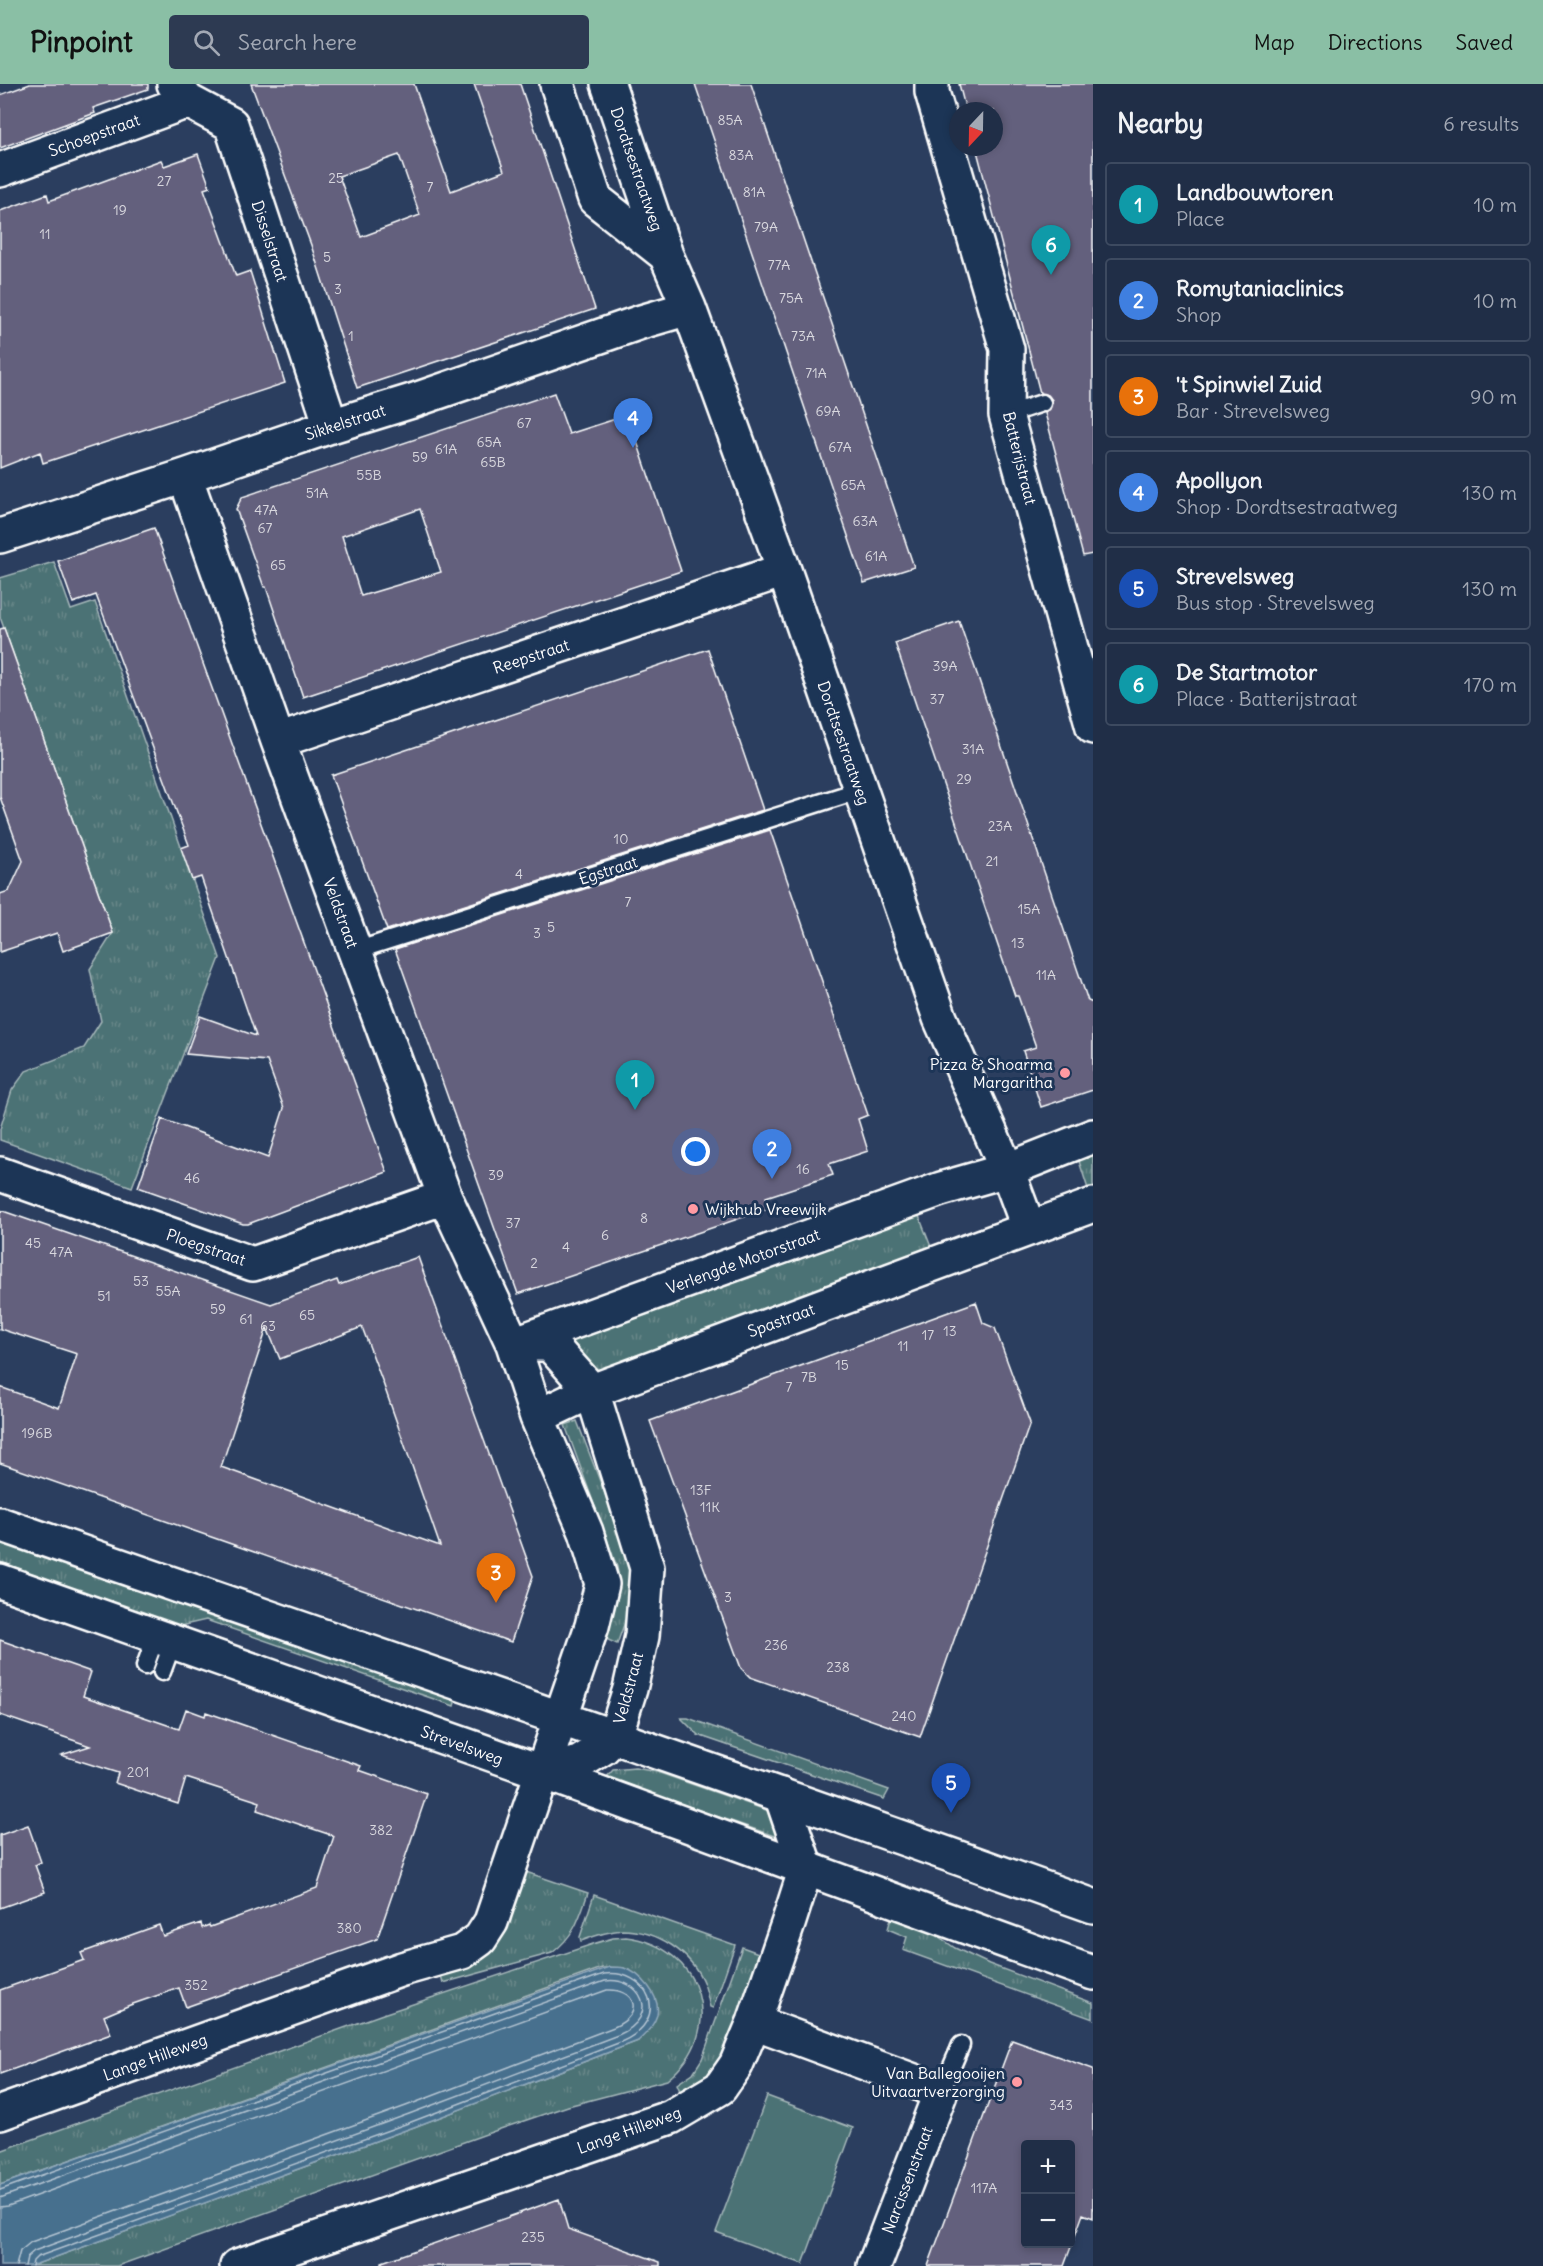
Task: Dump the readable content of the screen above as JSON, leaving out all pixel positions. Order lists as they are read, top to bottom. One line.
{"streets":{"street":["Schoepstraat","Dordtsestraatweg","Disselstraat","Sikkelstraat","Batterijstraat","Reepstraat","Veldstraat","Ploegstraat","Verlengde Motorstraat","Spastraat","Strevelsweg","Lange Hilleweg","Narcissenstraat"],"lane":["Egstraat"]},"crossings":[["Schoepstraat","Disselstraat"],["Dordtsestraatweg","Sikkelstraat"],["Dordtsestraatweg","Reepstraat"],["Dordtsestraatweg","Egstraat"],["Dordtsestraatweg","Verlengde Motorstraat"],["Dordtsestraatweg","Spastraat"],["Disselstraat","Sikkelstraat"],["Sikkelstraat","Veldstraat"],["Reepstraat","Veldstraat"],["Egstraat","Veldstraat"],["Veldstraat","Ploegstraat"],["Veldstraat","Verlengde Motorstraat"],["Veldstraat","Spastraat"],["Veldstraat","Strevelsweg"],["Veldstraat","Lange Hilleweg"],["Strevelsweg","Lange Hilleweg"]],"places":["Pizza & Shoarma Margaritha","Wijkhub Vreewijk","Van Ballegooijen Uitvaartverzorging"],"house_numbers":["85A","83A","25","27","7","81A","19","79A","11","5","77A","3","75A","1","73A","71A","69A","67","65A","67A","61A","59","65B","55B","65A","51A","47A","63A","67","61A","65","39A","37","31A","29","23A","10","21","4","7","15A","5","3","13","11A","16","39","46","8","37","6","45","4","47A","2","53","55A","51","59","65","61","63","13","17","11","15","7B","7","196B","13F","11K","3","236","238","240","201","382","380","352","343","117A","235"],"north":"bottom","page":{"header":"Pinpoint","search":"Search here","nav":["Map","Directions","Saved"],"heading":["Nearby","6 results"],"list":[{"mark":"1","name":"Landbouwtoren","note":"Place","value":"10 m"},{"mark":"2","name":"Romytaniaclinics","note":"Shop","value":"10 m"},{"mark":"3","name":"'t Spinwiel Zuid","note":"Bar · Strevelsweg","value":"90 m"},{"mark":"4","name":"Apollyon","note":"Shop · Dordtsestraatweg","value":"130 m"},{"mark":"5","name":"Strevelsweg","note":"Bus stop · Strevelsweg","value":"130 m"},{"mark":"6","name":"De Startmotor","note":"Place · Batterijstraat","value":"170 m"}],"pins":["6","4","1","2","3","5"],"map_buttons":["+","−"]}}
